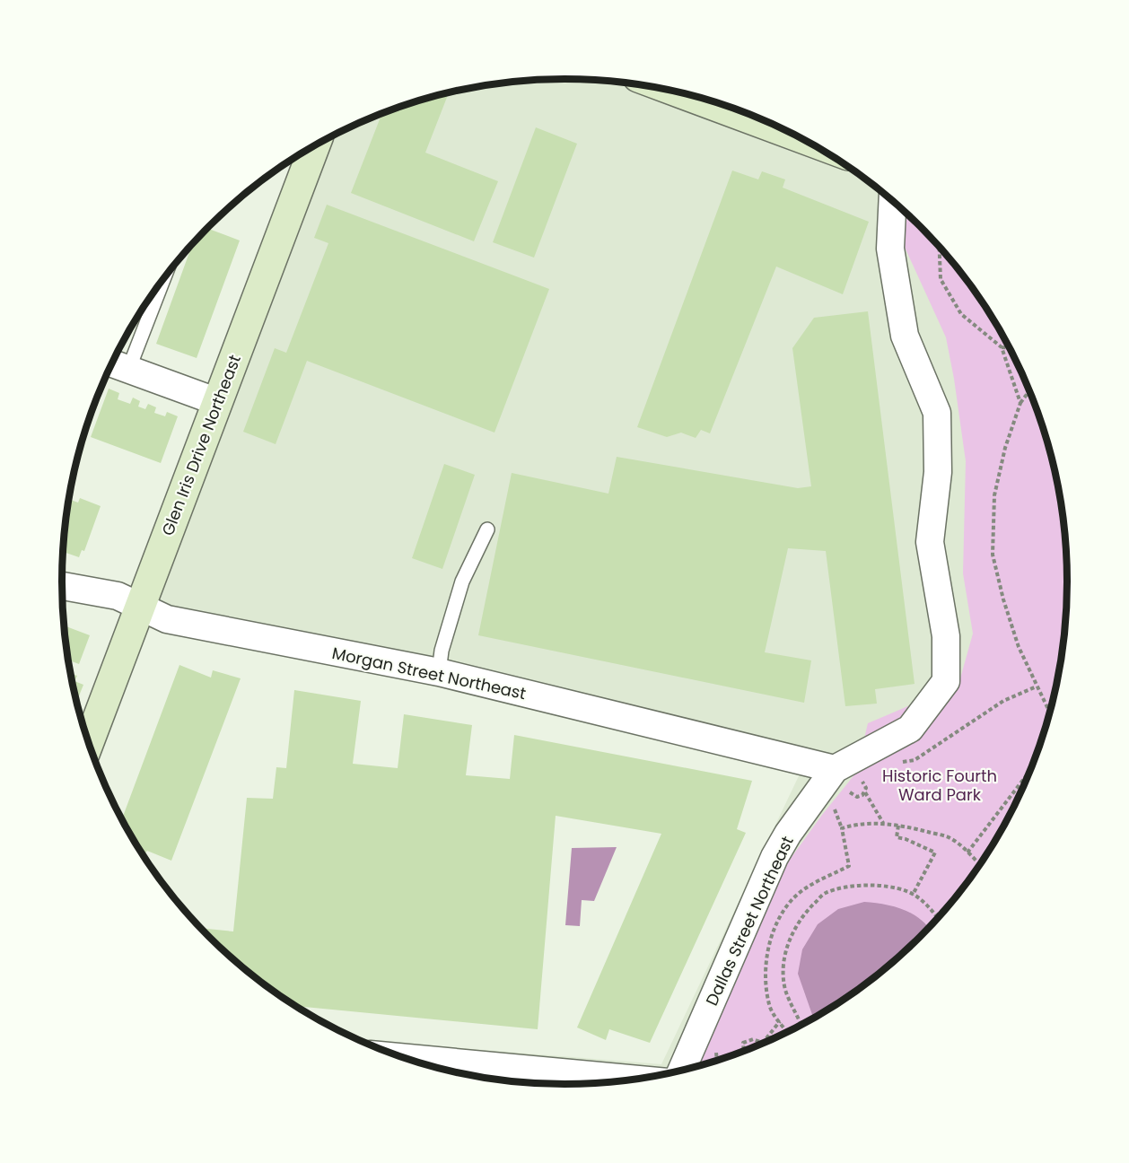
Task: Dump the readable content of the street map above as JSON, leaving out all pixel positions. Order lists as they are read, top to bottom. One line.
{"streets":{"street":["Glen Iris Drive Northeast","Morgan Street Northeast","Dallas Street Northeast"]},"crossings":[["Glen Iris Drive Northeast","Morgan Street Northeast"],["Morgan Street Northeast","Dallas Street Northeast"]],"parks":["Historic Fourth Ward Park"]}
